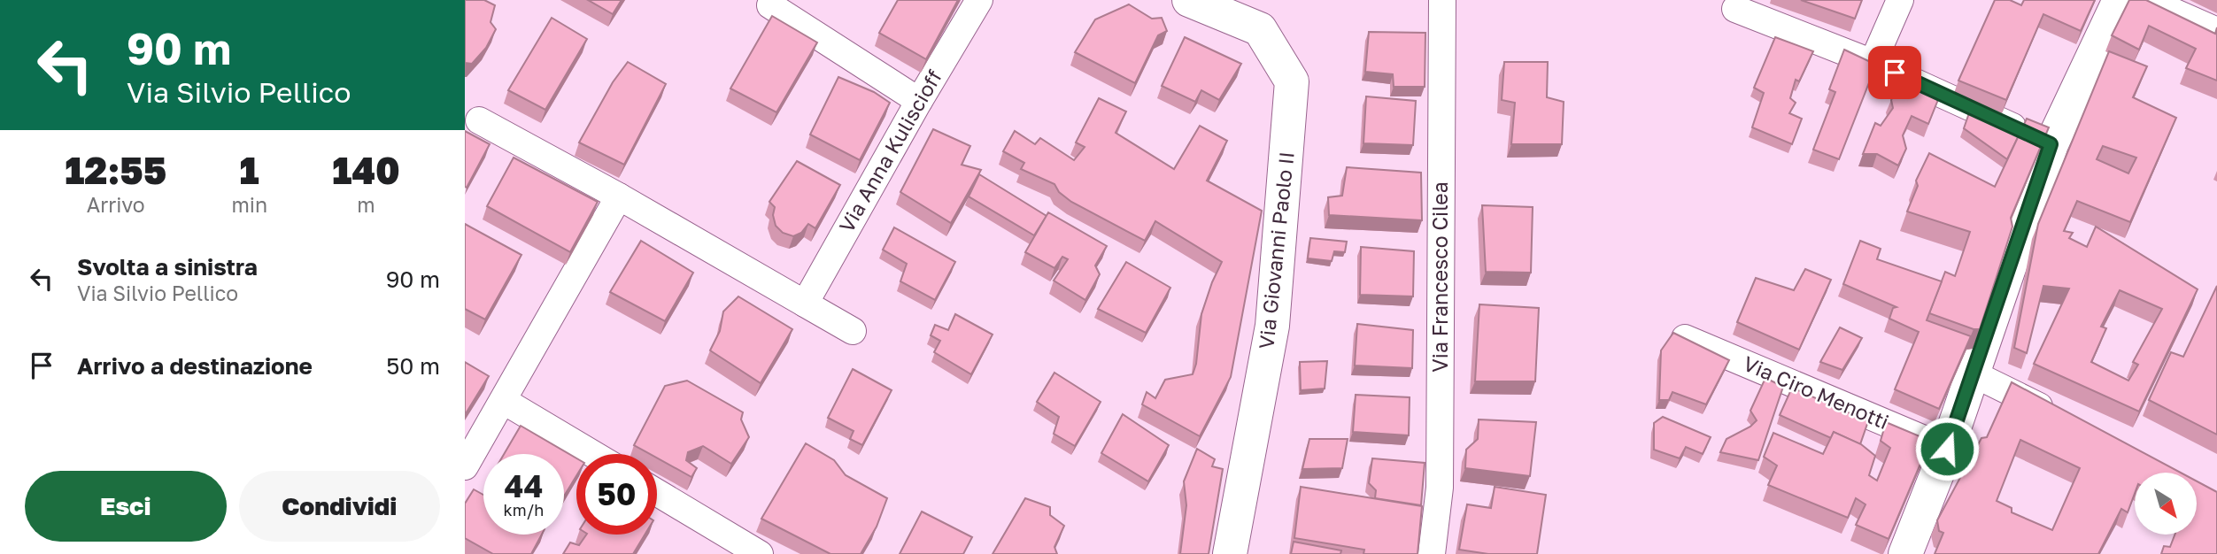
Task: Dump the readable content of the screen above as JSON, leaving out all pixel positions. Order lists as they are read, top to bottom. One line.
{"streets":{"street":["Via Anna Kuliscioff","Via Giovanni Paolo II","Via Francesco Cilea","Via Ciro Menotti"]},"north":"bottom right","page":{"turn":["90 m","Via Silvio Pellico"],"eta":["12:55","Arrivo","1","min","140","m"],"list":[{"name":"Svolta a sinistra","note":"Via Silvio Pellico","value":"90 m"},{"name":"Arrivo a destinazione","value":"50 m"}],"speed":"44 km/h","limit":"50","buttons":["Esci","Condividi"]}}
